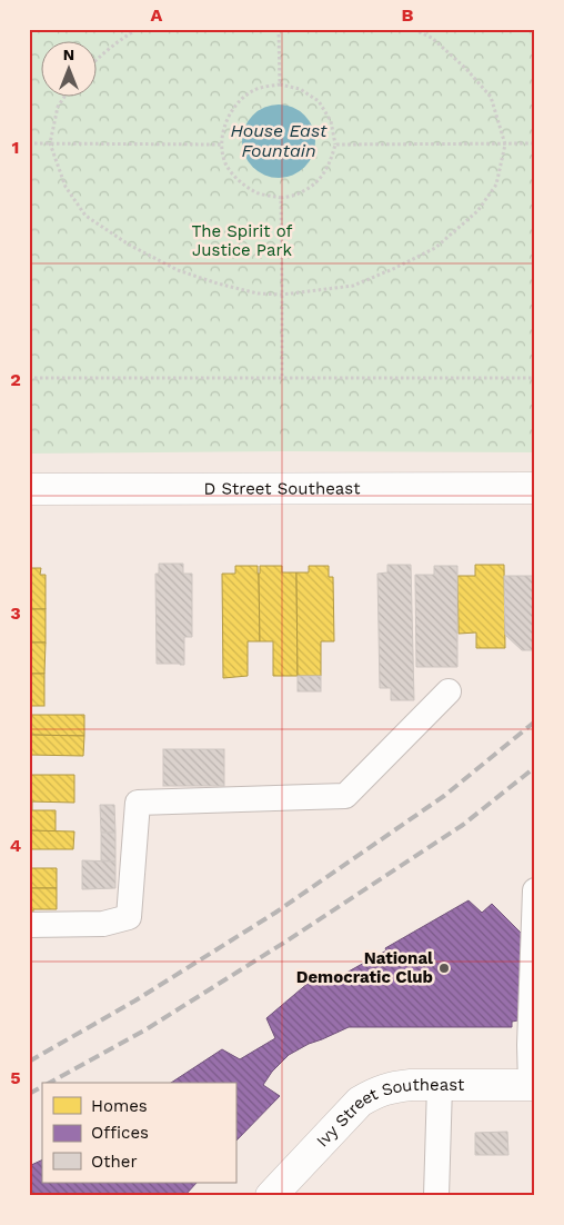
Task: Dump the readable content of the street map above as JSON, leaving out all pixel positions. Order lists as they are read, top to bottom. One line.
{"streets":{"street":["D Street Southeast","Ivy Street Southeast"]},"water":["House East Fountain"],"parks":["The Spirit of Justice Park"],"places":["National Democratic Club"],"legend":["Homes","Offices","Other"],"north":"top","grid":{"columns":["A","B"],"rows":["1","2","3","4","5"]}}
